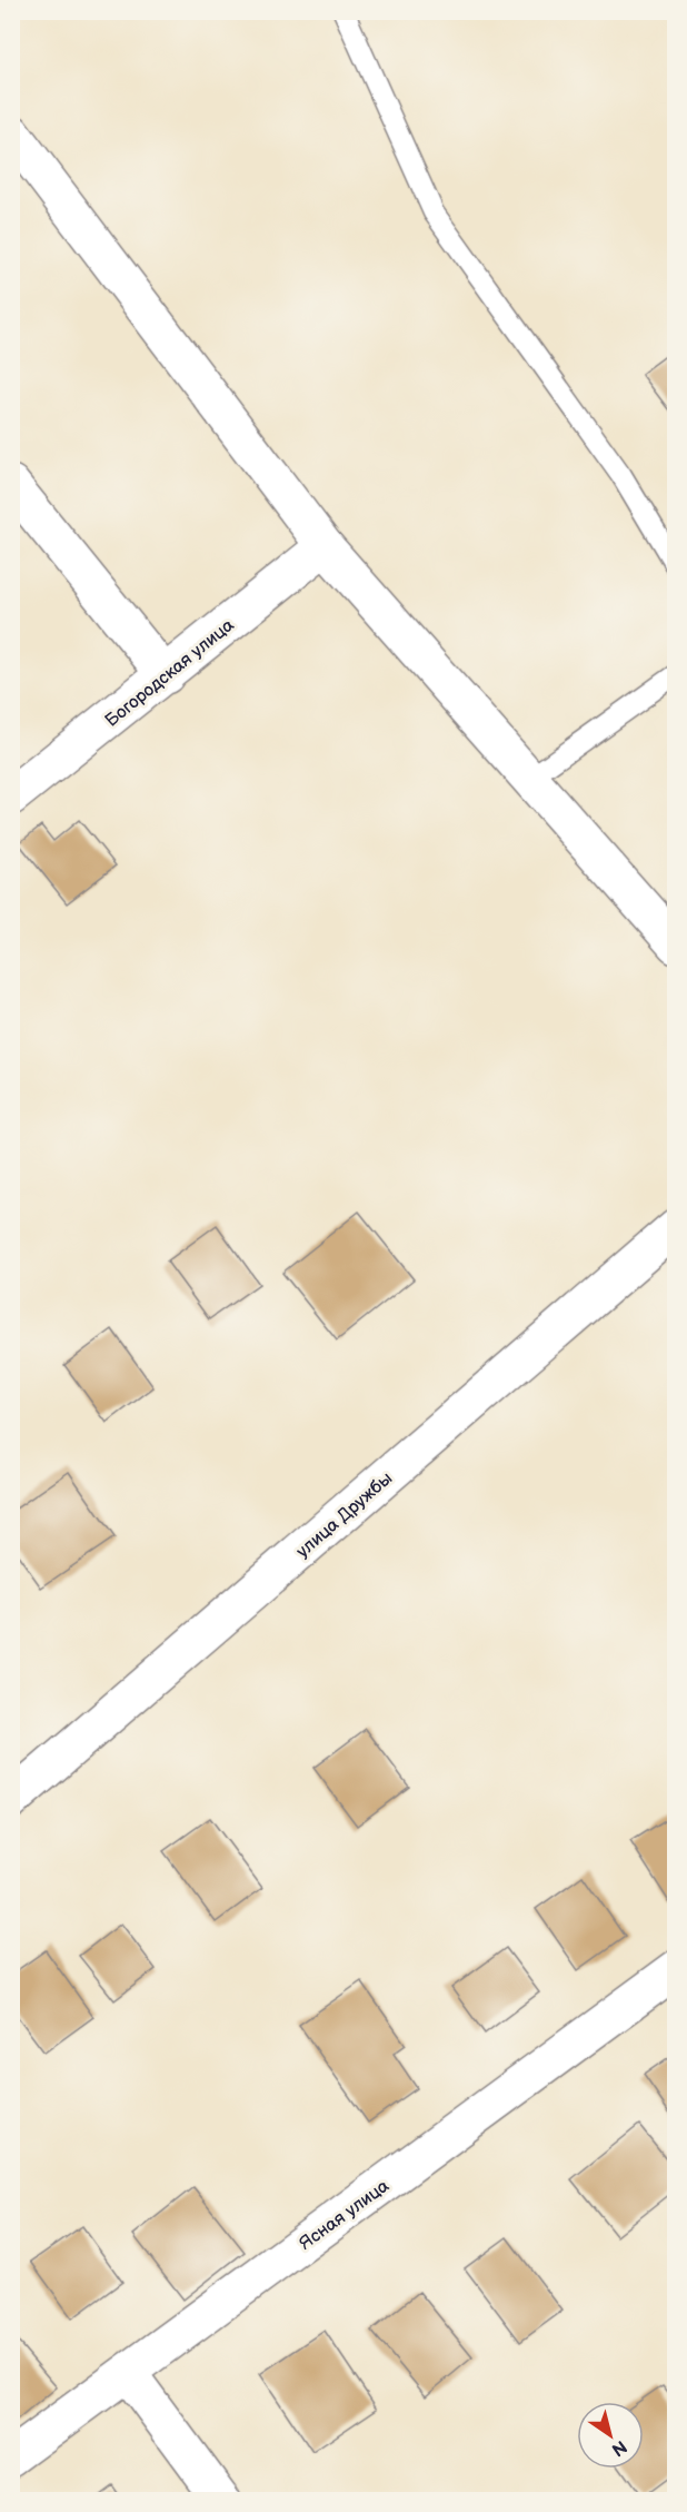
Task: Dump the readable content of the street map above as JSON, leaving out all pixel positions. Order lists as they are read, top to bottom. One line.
{"streets":{"street":["Богородская улица","улица Дружбы","Ясная улица"]},"north":"bottom right"}
